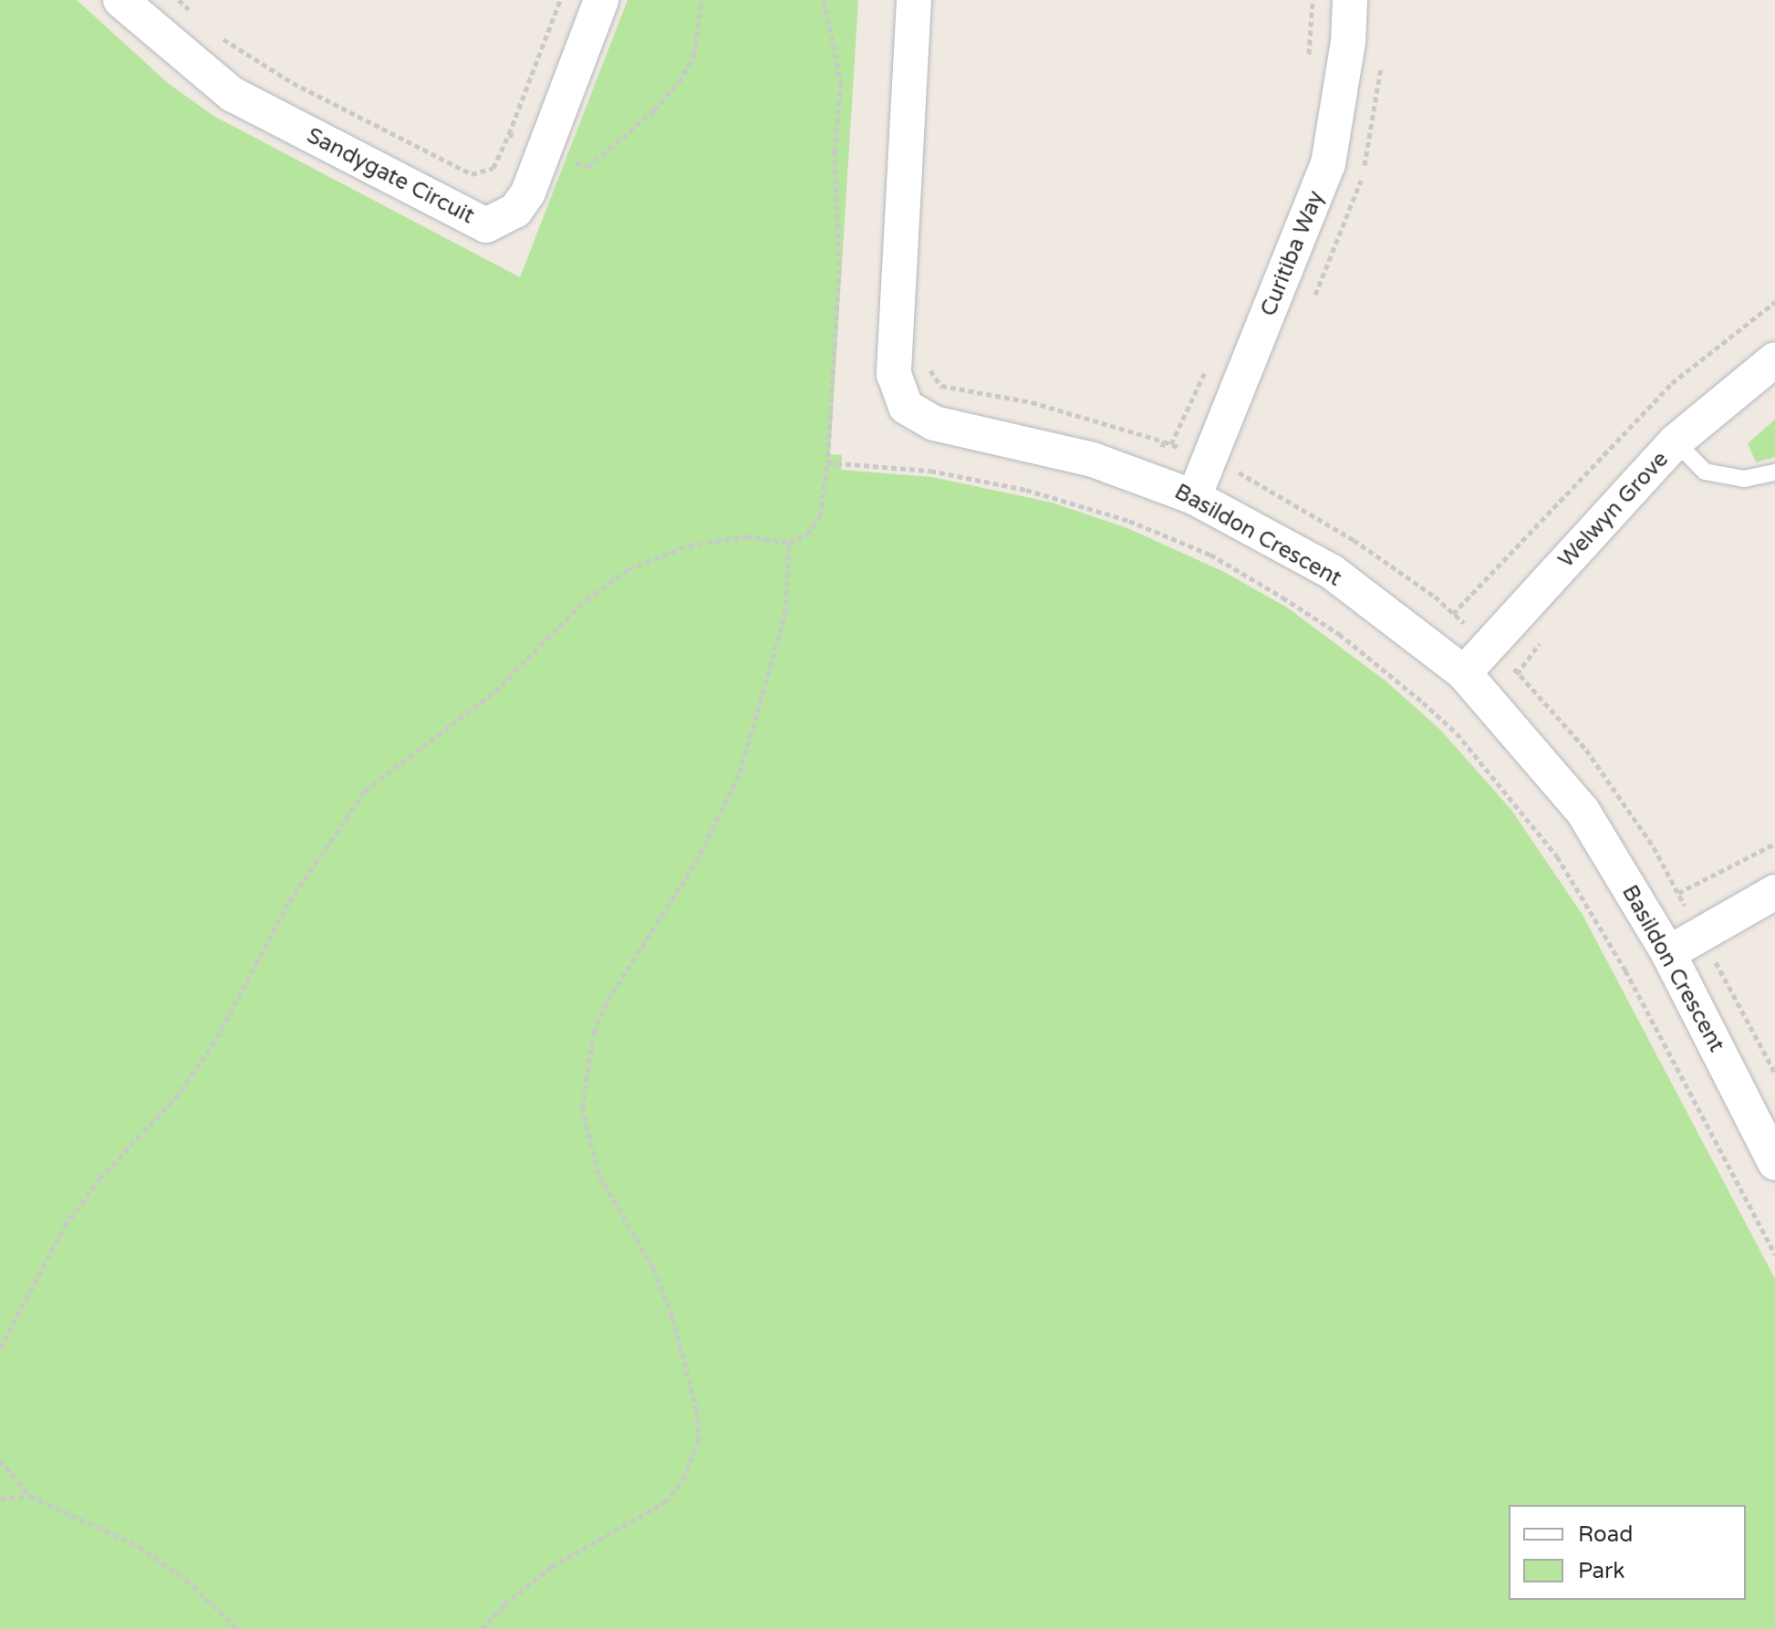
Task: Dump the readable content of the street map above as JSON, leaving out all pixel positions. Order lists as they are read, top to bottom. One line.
{"streets":{"street":["Sandygate Circuit","Curitiba Way","Welwyn Grove","Basildon Crescent"]},"crossings":[["Curitiba Way","Basildon Crescent"],["Welwyn Grove","Basildon Crescent"]],"legend":["Road","Park"]}
